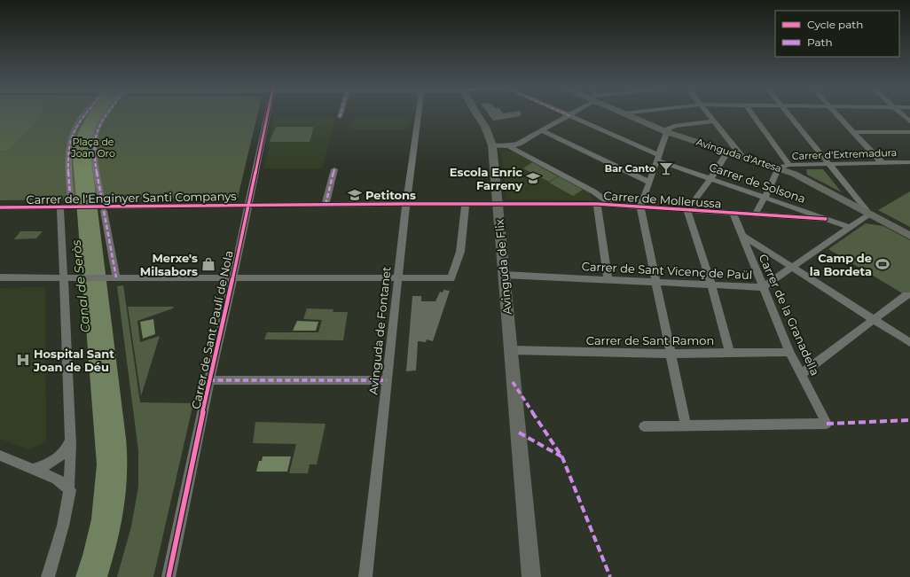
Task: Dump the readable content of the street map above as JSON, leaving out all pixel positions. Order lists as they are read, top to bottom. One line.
{"streets":{"main road":["Avinguda d'Artesa","Avinguda de Flix"],"street":["Carrer d'Extremadura","Carrer de Solsona","Carrer de l'Enginyer Santi Companys","Carrer de Mollerussa","Carrer de Sant Vicenç de Paül","Carrer de la Granadella","Carrer de Sant Paulí de Nola","Avinguda de Fontanet","Carrer de Sant Ramon"]},"crossings":[["Carrer d'Extremadura","Avinguda d'Artesa"],["Avinguda d'Artesa","Carrer de Sant Vicenç de Paül"],["Carrer de Solsona","Carrer de Mollerussa"],["Carrer de Solsona","Carrer de Sant Vicenç de Paül"],["Carrer de l'Enginyer Santi Companys","Carrer de Mollerussa"],["Carrer de l'Enginyer Santi Companys","Avinguda de Flix"],["Carrer de l'Enginyer Santi Companys","Carrer de Sant Paulí de Nola"],["Carrer de l'Enginyer Santi Companys","Avinguda de Fontanet"],["Carrer de Mollerussa","Avinguda de Flix"],["Carrer de Mollerussa","Carrer de la Granadella"],["Avinguda de Flix","Carrer de Sant Vicenç de Paül"],["Avinguda de Flix","Carrer de Sant Ramon"],["Carrer de Sant Vicenç de Paül","Carrer de la Granadella"],["Carrer de la Granadella","Carrer de Sant Ramon"]],"water":["Canal de Seròs"],"parks":["Plaça de Joan Oro"],"places":{"bar":["Bar Canto"],"school or university":["Escola Enric Farreny","Petitons"],"shop":["Merxe's Milsabors"],"sports":["Camp de la Bordeta"],"hospital":["Hospital Sant Joan de Déu"]},"legend":["Cycle path","Path"]}
